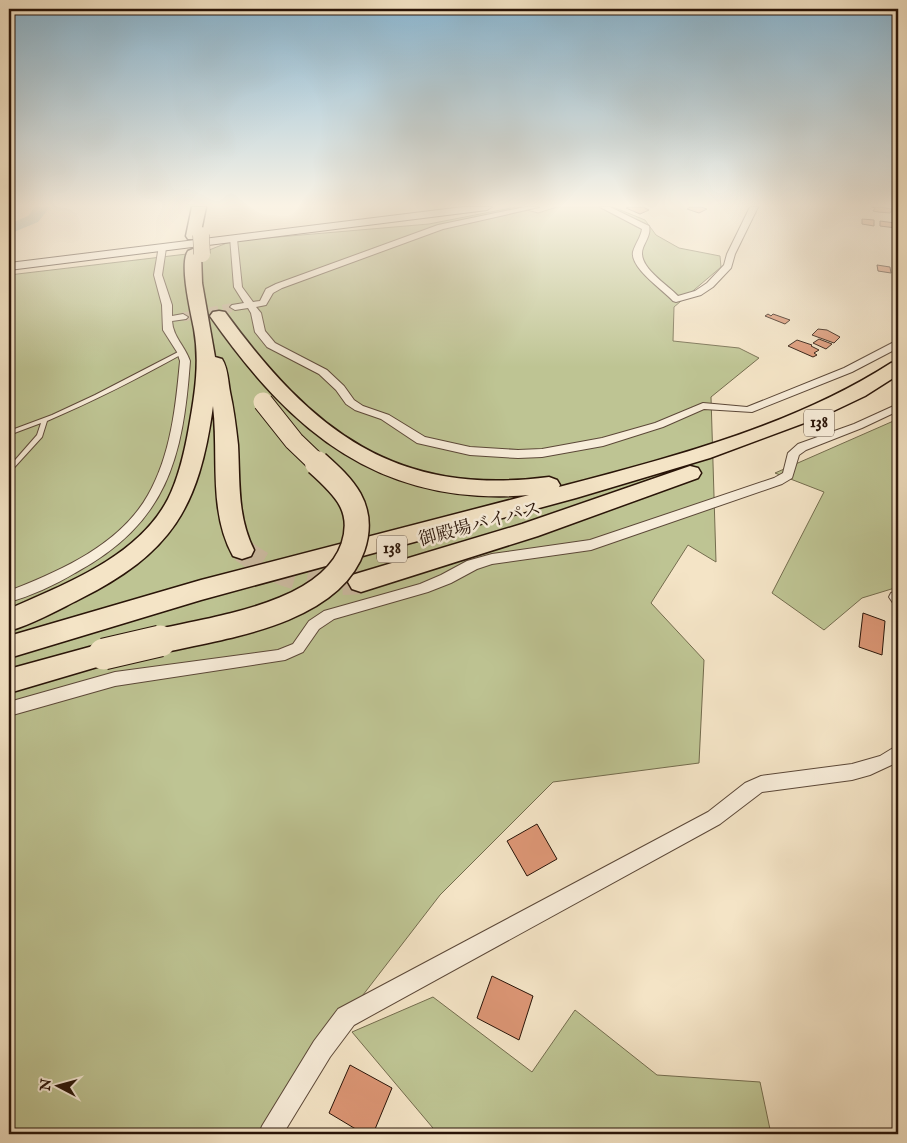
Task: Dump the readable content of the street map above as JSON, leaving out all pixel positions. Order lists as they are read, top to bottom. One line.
{"streets":{"highway":["138","御殿場バイパス"]},"crossings":[["138","御殿場バイパス"]],"north":"left"}
